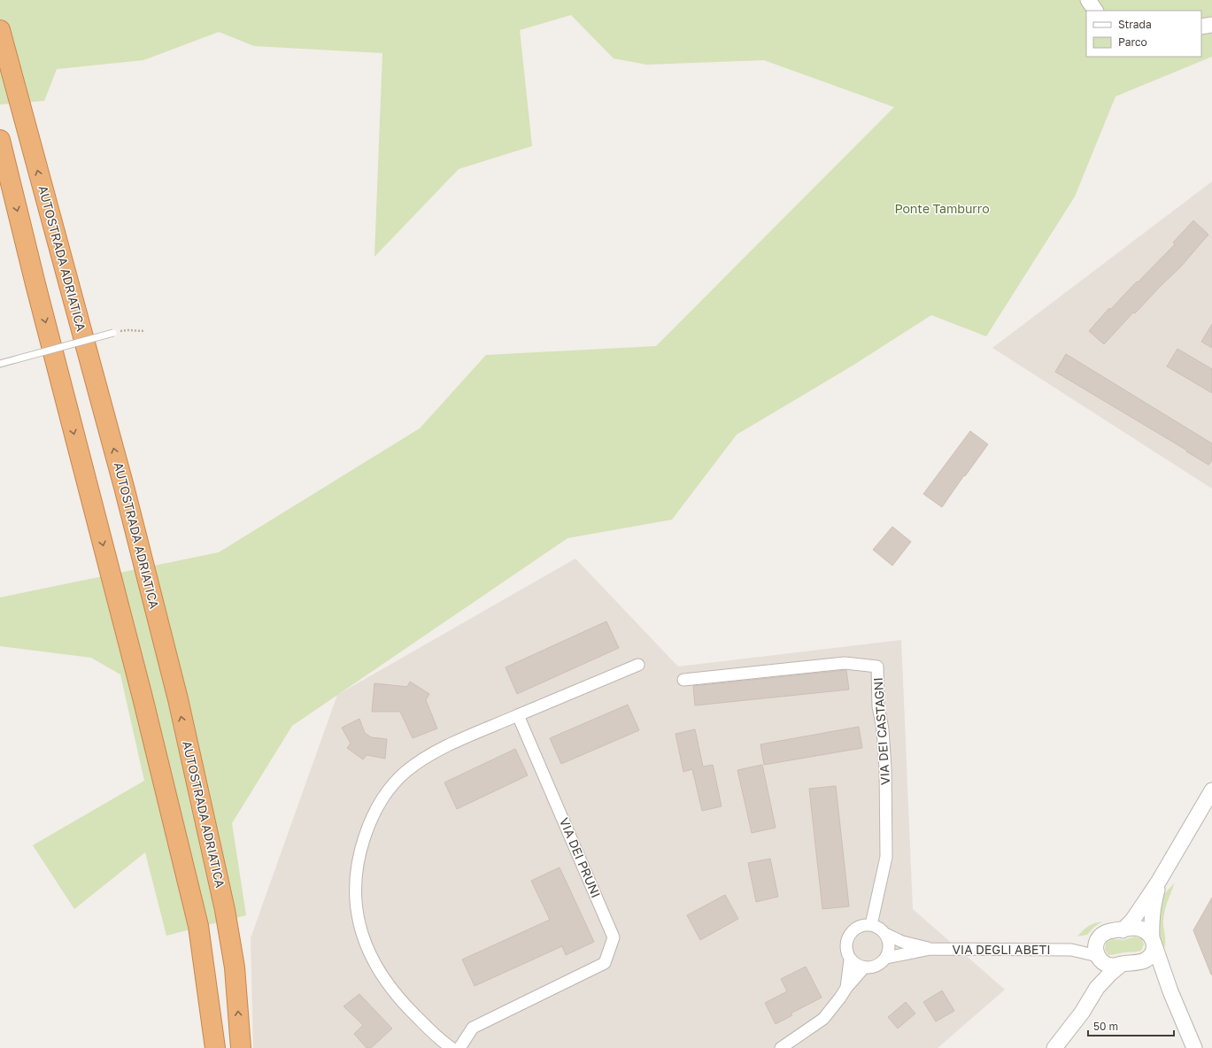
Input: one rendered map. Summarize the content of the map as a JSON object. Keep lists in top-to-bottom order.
{
  "streets": {
    "highway": ["AUTOSTRADA ADRIATICA"],
    "street": ["VIA DEI CASTAGNI", "VIA DEI PRUNI", "VIA DEGLI ABETI"]
  },
  "crossings": [
    ["VIA DEI CASTAGNI", "VIA DEGLI ABETI"]
  ],
  "parks": ["Ponte Tamburro"],
  "legend": ["Strada", "Parco"],
  "scale_bar": "50 m"
}
